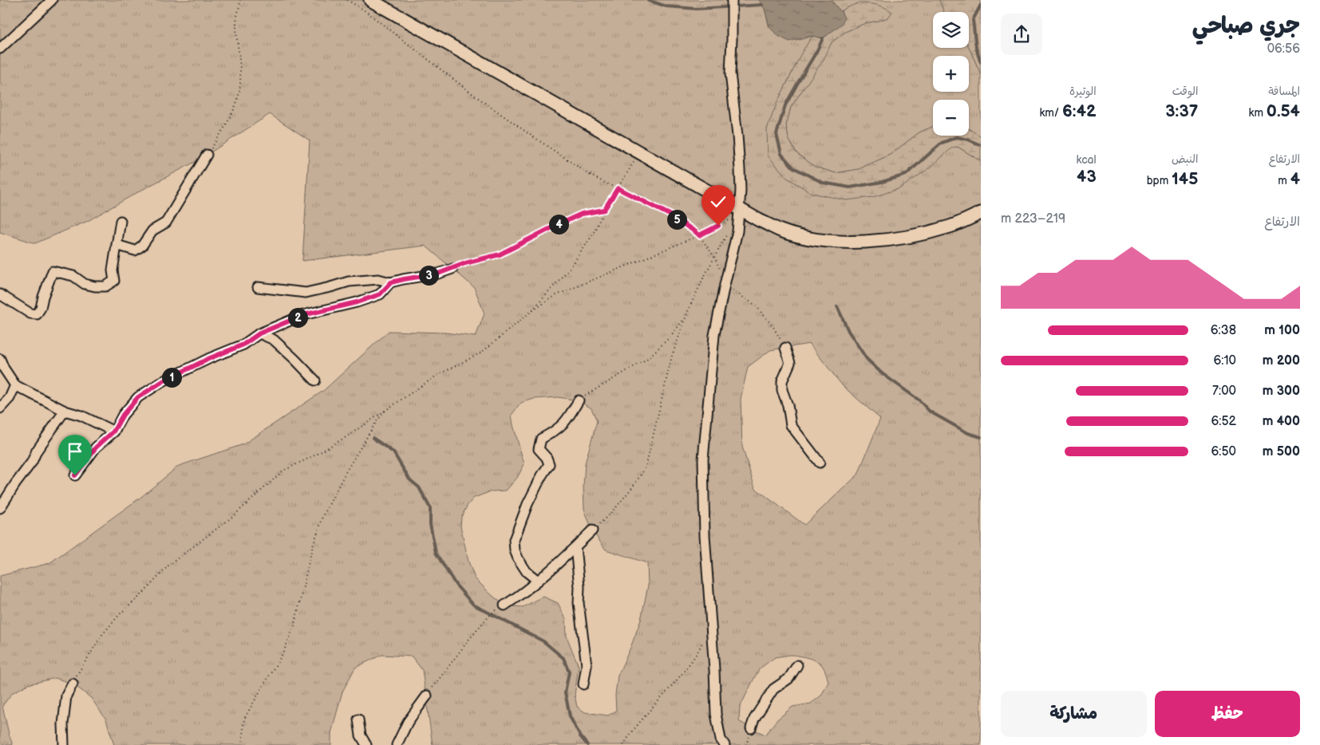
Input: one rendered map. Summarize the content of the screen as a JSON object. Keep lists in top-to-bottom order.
{
  "page": {
    "heading": ["جري صباحي", "06:56"],
    "map_buttons": ["+", "−"],
    "stats": [
      ["المسافة", "0.54 km"],
      ["الوقت", "3:37"],
      ["الوتيرة", "6:42 /km"],
      ["الارتفاع", "4 m"],
      ["النبض", "145 bpm"],
      ["kcal", "43"]
    ],
    "chart": ["الارتفاع", "219–223 m"],
    "pins": [
      "5",
      "4",
      "3",
      "2",
      "1"
    ],
    "list": [
      {
        "name": "100 m",
        "note": "6:38"
      },
      {
        "name": "200 m",
        "note": "6:10"
      },
      {
        "name": "300 m",
        "note": "7:00"
      },
      {
        "name": "400 m",
        "note": "6:52"
      },
      {
        "name": "500 m",
        "note": "6:50"
      }
    ],
    "buttons": ["حفظ", "مشاركة"]
  }
}
